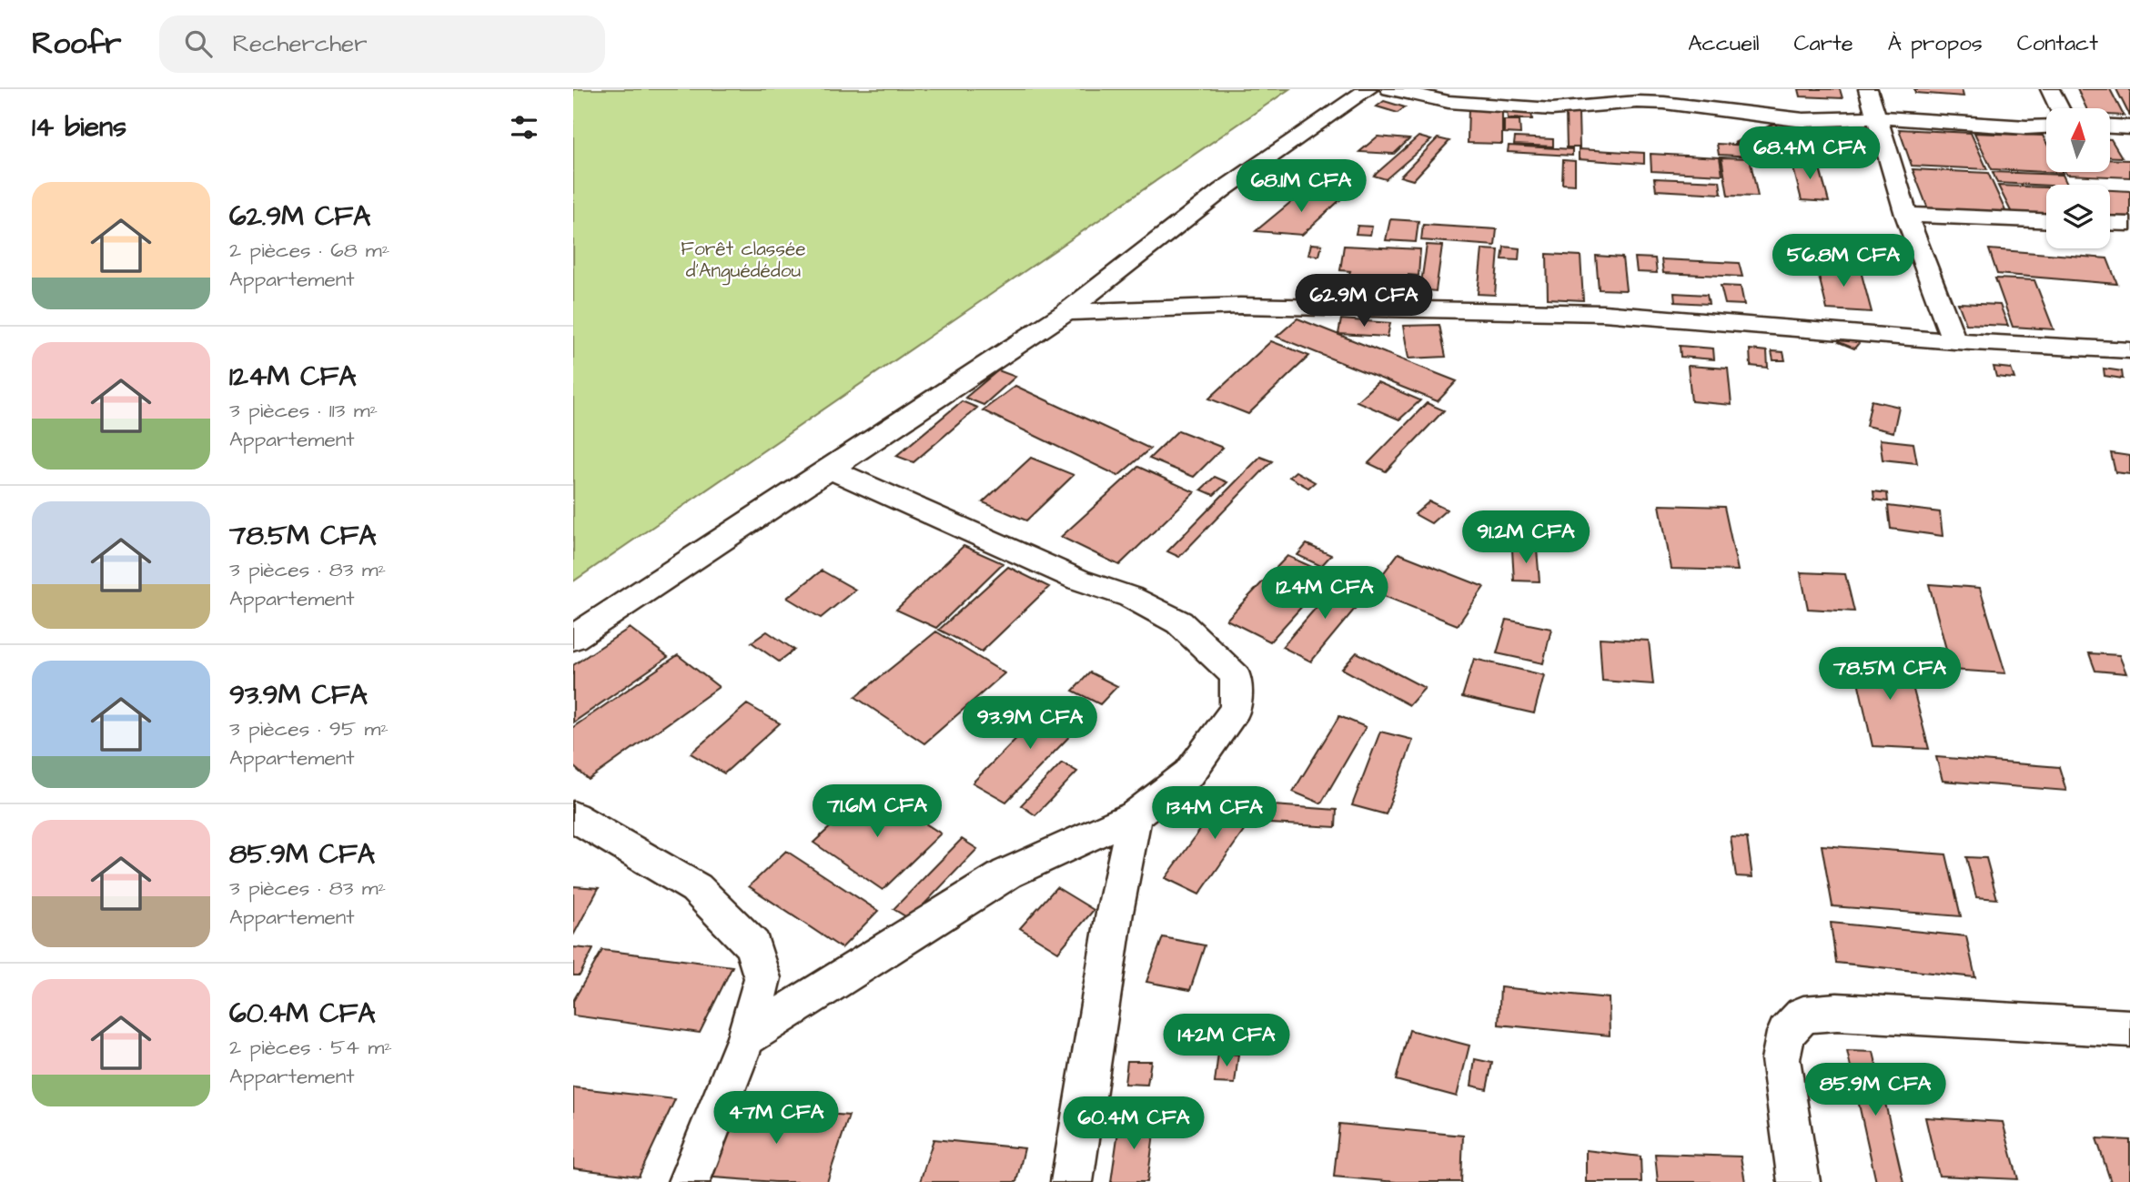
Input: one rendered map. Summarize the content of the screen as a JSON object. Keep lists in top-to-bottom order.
{
  "parks": ["Forêt classée d’Anguédédou"],
  "north": "top",
  "page": {
    "header": "Roofr",
    "search": "Rechercher",
    "nav": [
      "Accueil",
      "Carte",
      "À propos",
      "Contact"
    ],
    "heading": "14 biens",
    "price": [
      "68.4M CFA",
      "68.1M CFA",
      "56.8M CFA",
      "62.9M CFA",
      "91.2M CFA",
      "124M CFA",
      "78.5M CFA",
      "93.9M CFA",
      "71.6M CFA",
      "134M CFA",
      "142M CFA",
      "85.9M CFA",
      "47M CFA",
      "60.4M CFA"
    ],
    "list": [
      {
        "name": "62.9M CFA",
        "note": "2 pièces · 68 m² · Appartement"
      },
      {
        "name": "124M CFA",
        "note": "3 pièces · 113 m² · Appartement"
      },
      {
        "name": "78.5M CFA",
        "note": "3 pièces · 83 m² · Appartement"
      },
      {
        "name": "93.9M CFA",
        "note": "3 pièces · 95 m² · Appartement"
      },
      {
        "name": "85.9M CFA",
        "note": "3 pièces · 83 m² · Appartement"
      },
      {
        "name": "60.4M CFA",
        "note": "2 pièces · 54 m² · Appartement"
      }
    ]
  }
}
